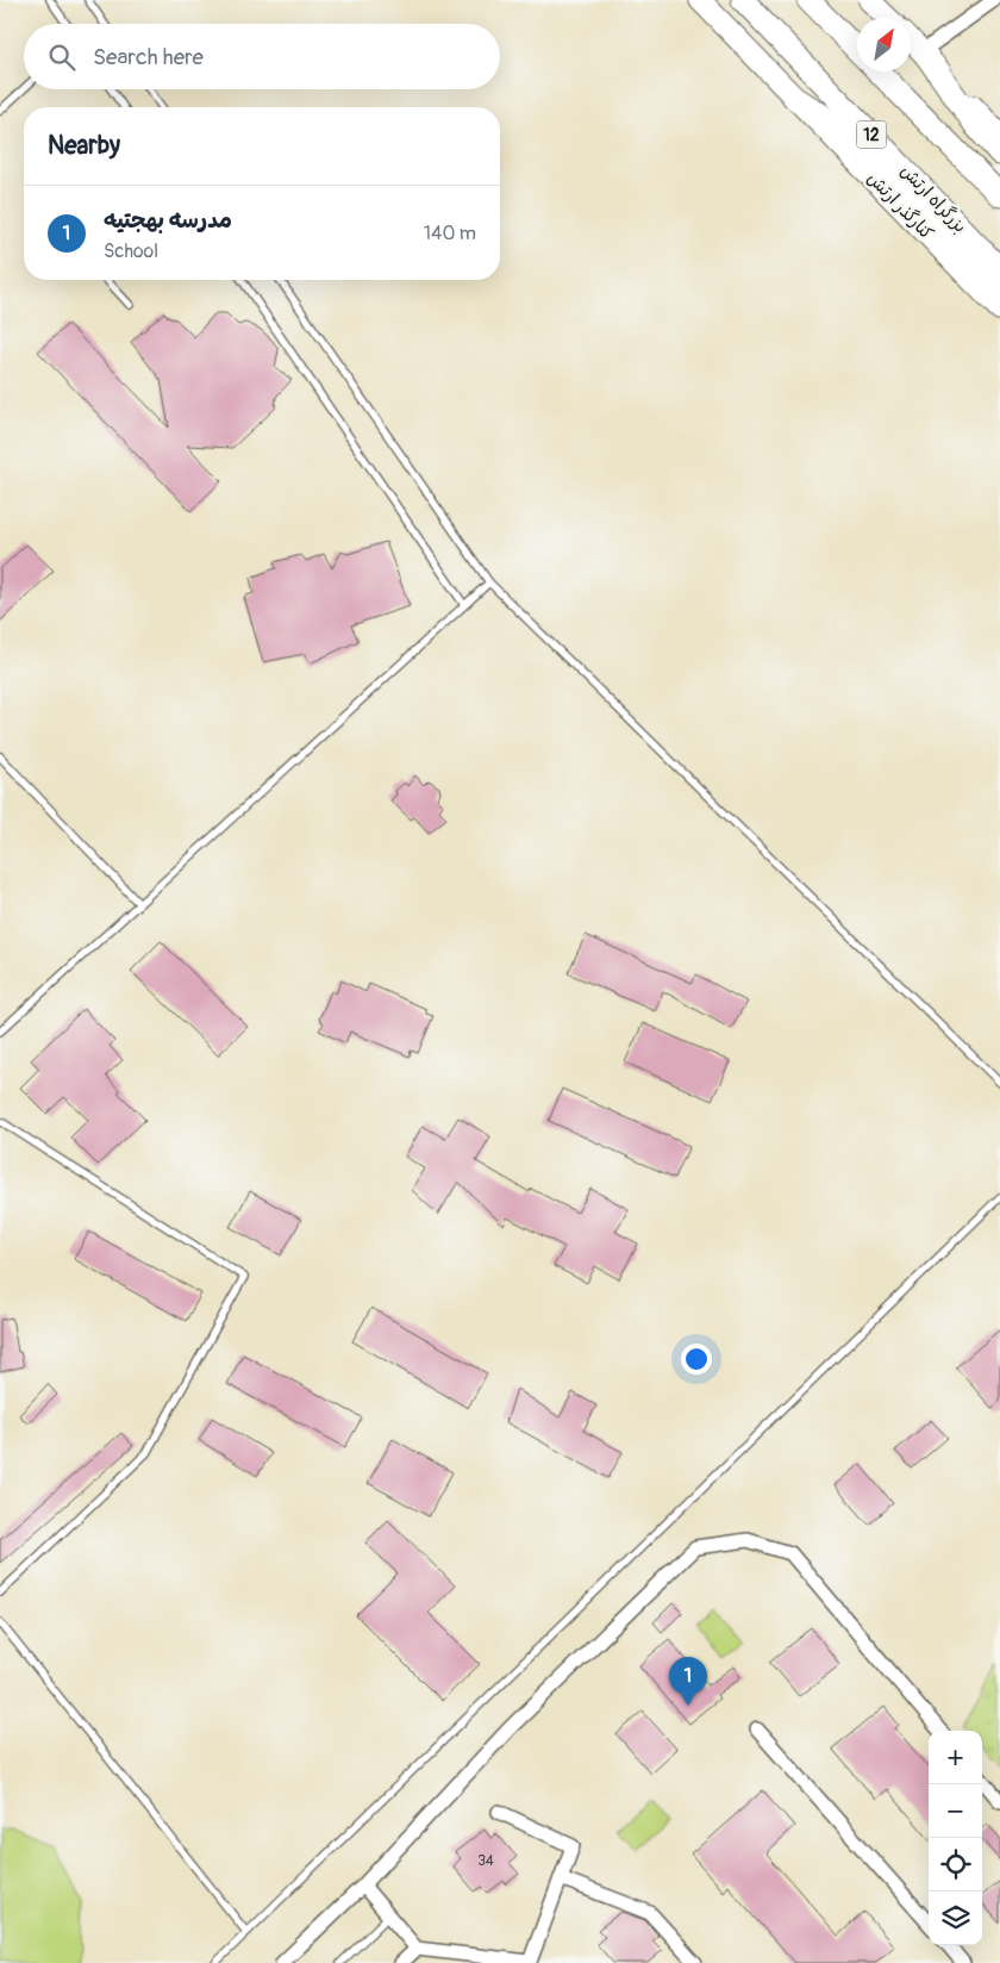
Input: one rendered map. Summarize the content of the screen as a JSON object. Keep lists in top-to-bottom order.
{
  "streets": {
    "highway": ["12", "بزرگراه ارتش"],
    "main road": ["کنارگذر ارتش"]
  },
  "house_numbers": ["34"],
  "north": "top right",
  "page": {
    "search": "Search here",
    "heading": "Nearby",
    "list": [
      {
        "mark": "1",
        "name": "مدرسه بهجتیه",
        "note": "School",
        "value": "140 m"
      }
    ],
    "pins": "1",
    "map_buttons": ["+", "−"]
  }
}
